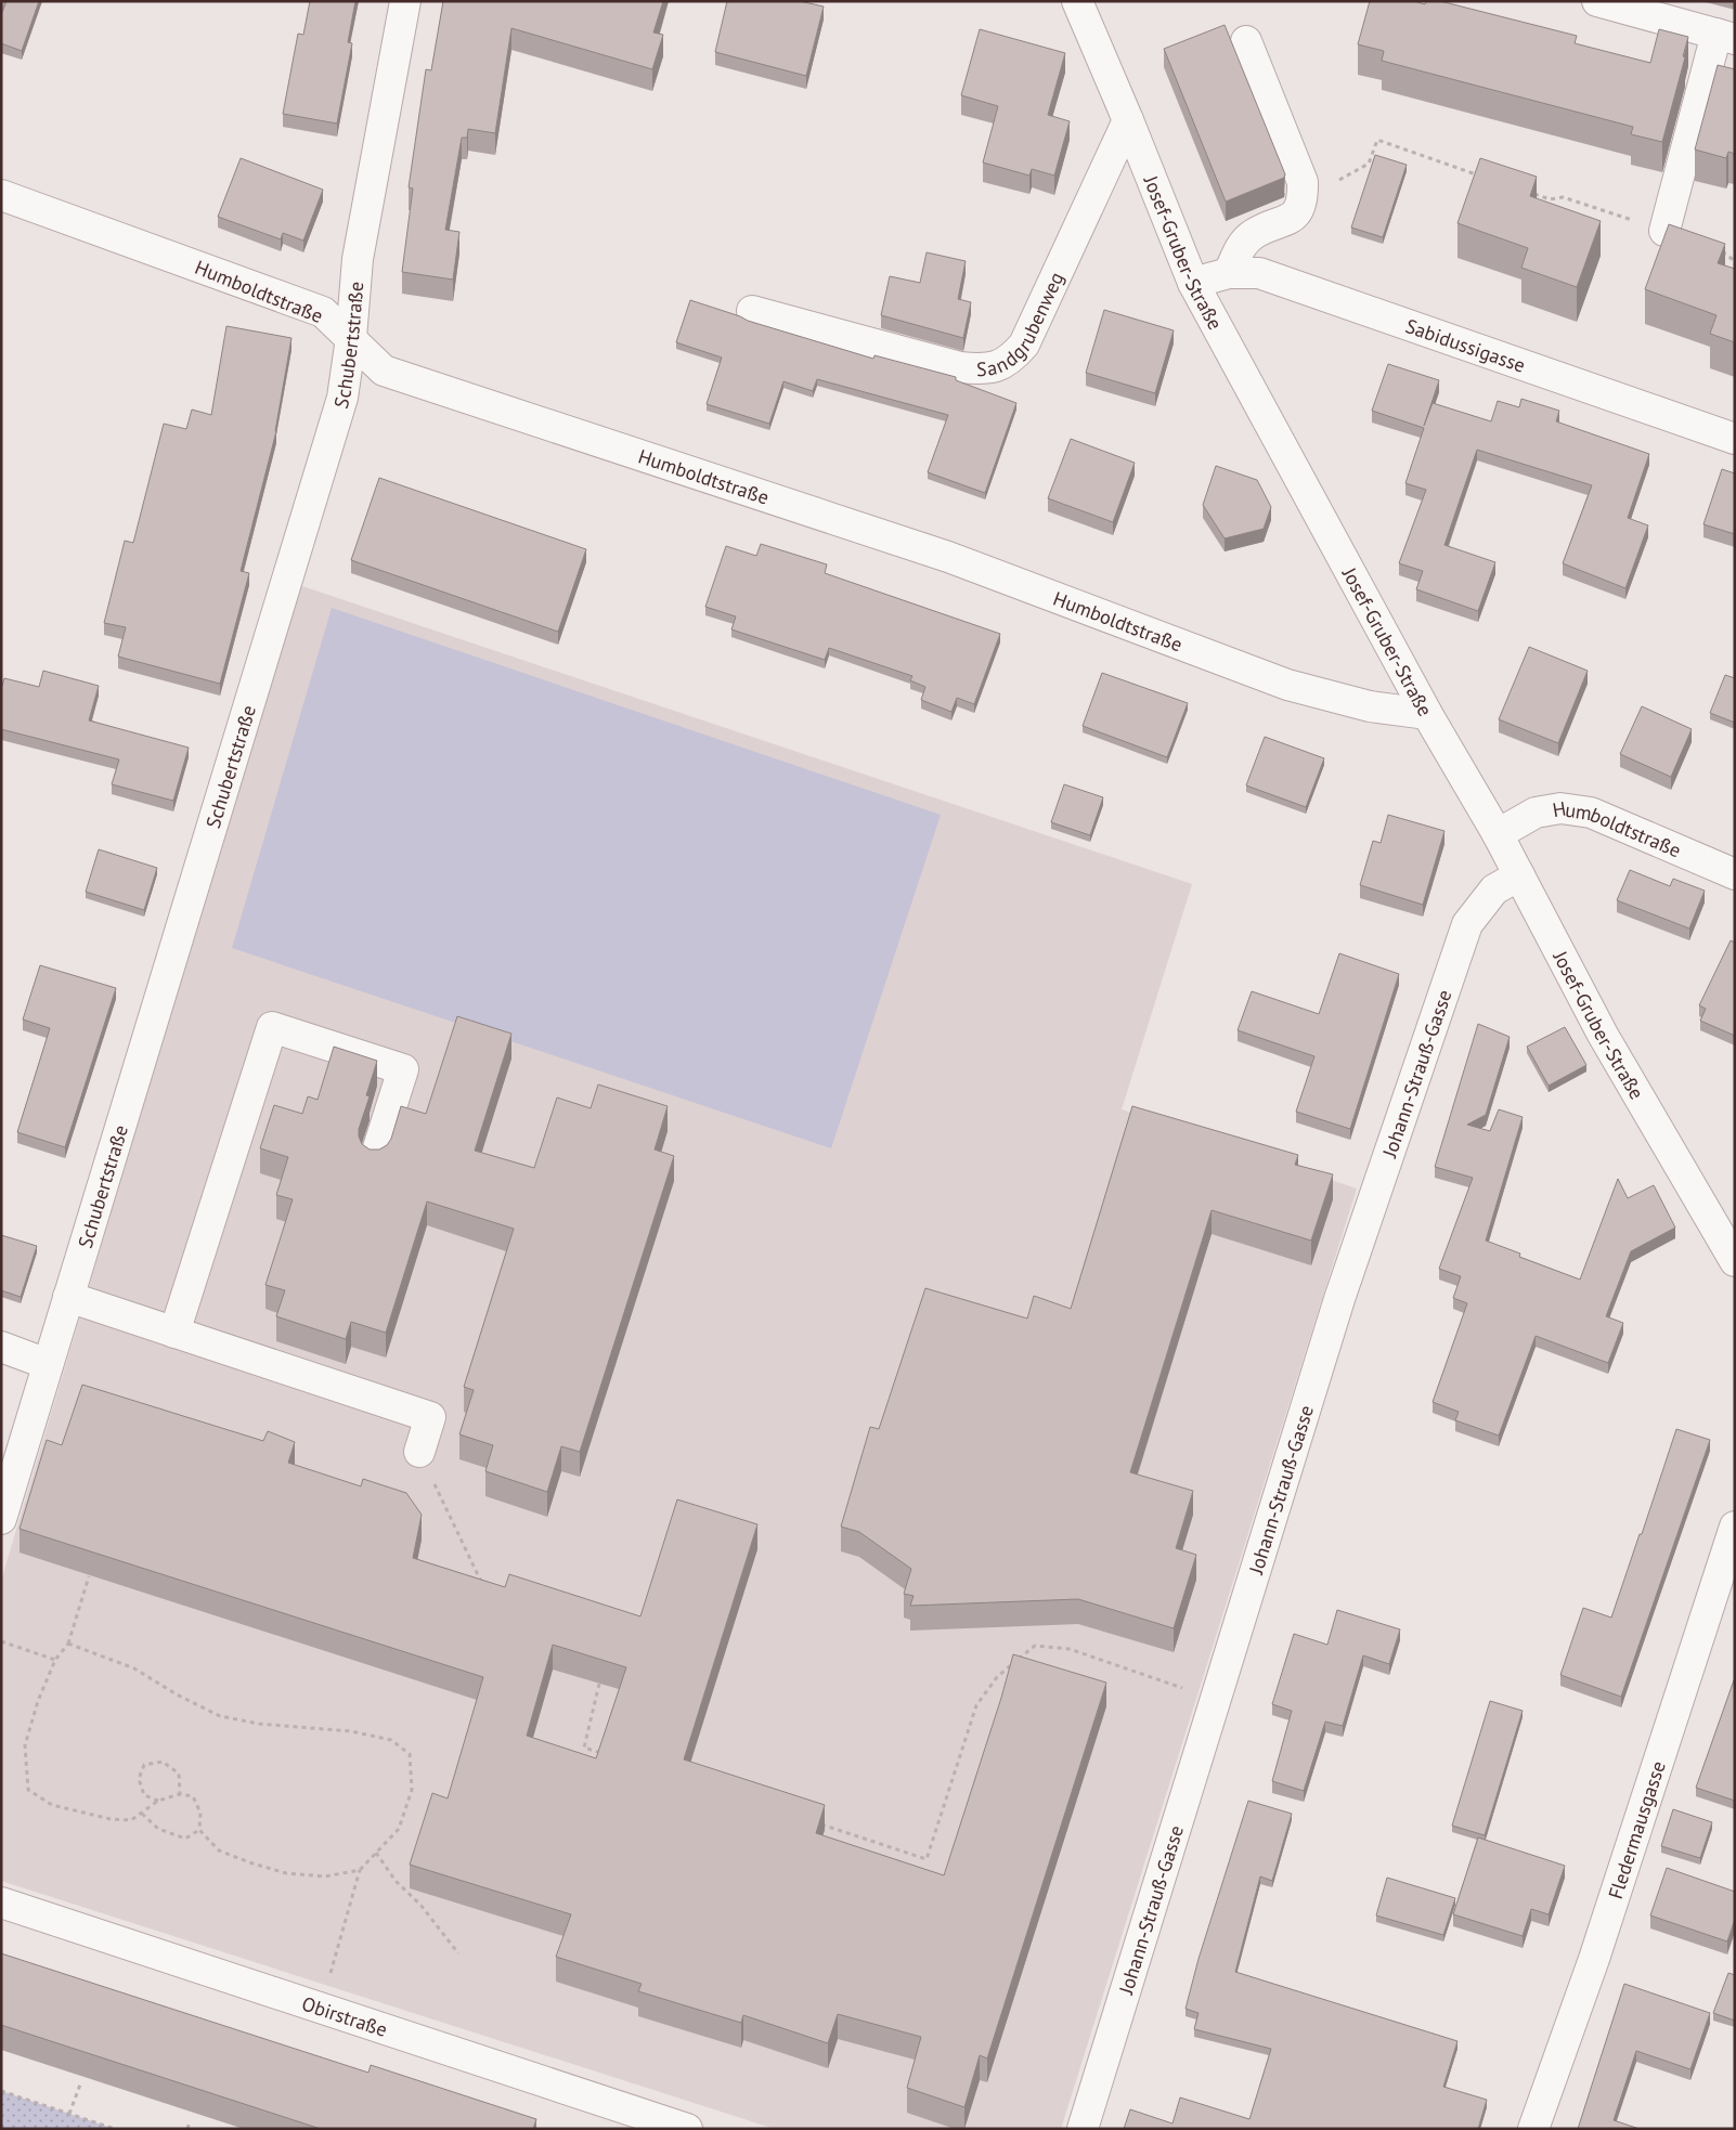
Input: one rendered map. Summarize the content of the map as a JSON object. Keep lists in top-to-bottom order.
{
  "streets": {
    "street": [
      "Josef-Gruber-Straße",
      "Humboldtstraße",
      "Sandgrubenweg",
      "Schubertstraße",
      "Sabidussigasse",
      "Johann-Strauß-Gasse",
      "Fledermausgasse",
      "Obirstraße"
    ]
  },
  "crossings": [
    ["Josef-Gruber-Straße", "Humboldtstraße"],
    ["Josef-Gruber-Straße", "Sandgrubenweg"],
    ["Josef-Gruber-Straße", "Sabidussigasse"],
    ["Josef-Gruber-Straße", "Johann-Strauß-Gasse"],
    ["Humboldtstraße", "Schubertstraße"]
  ]
}
